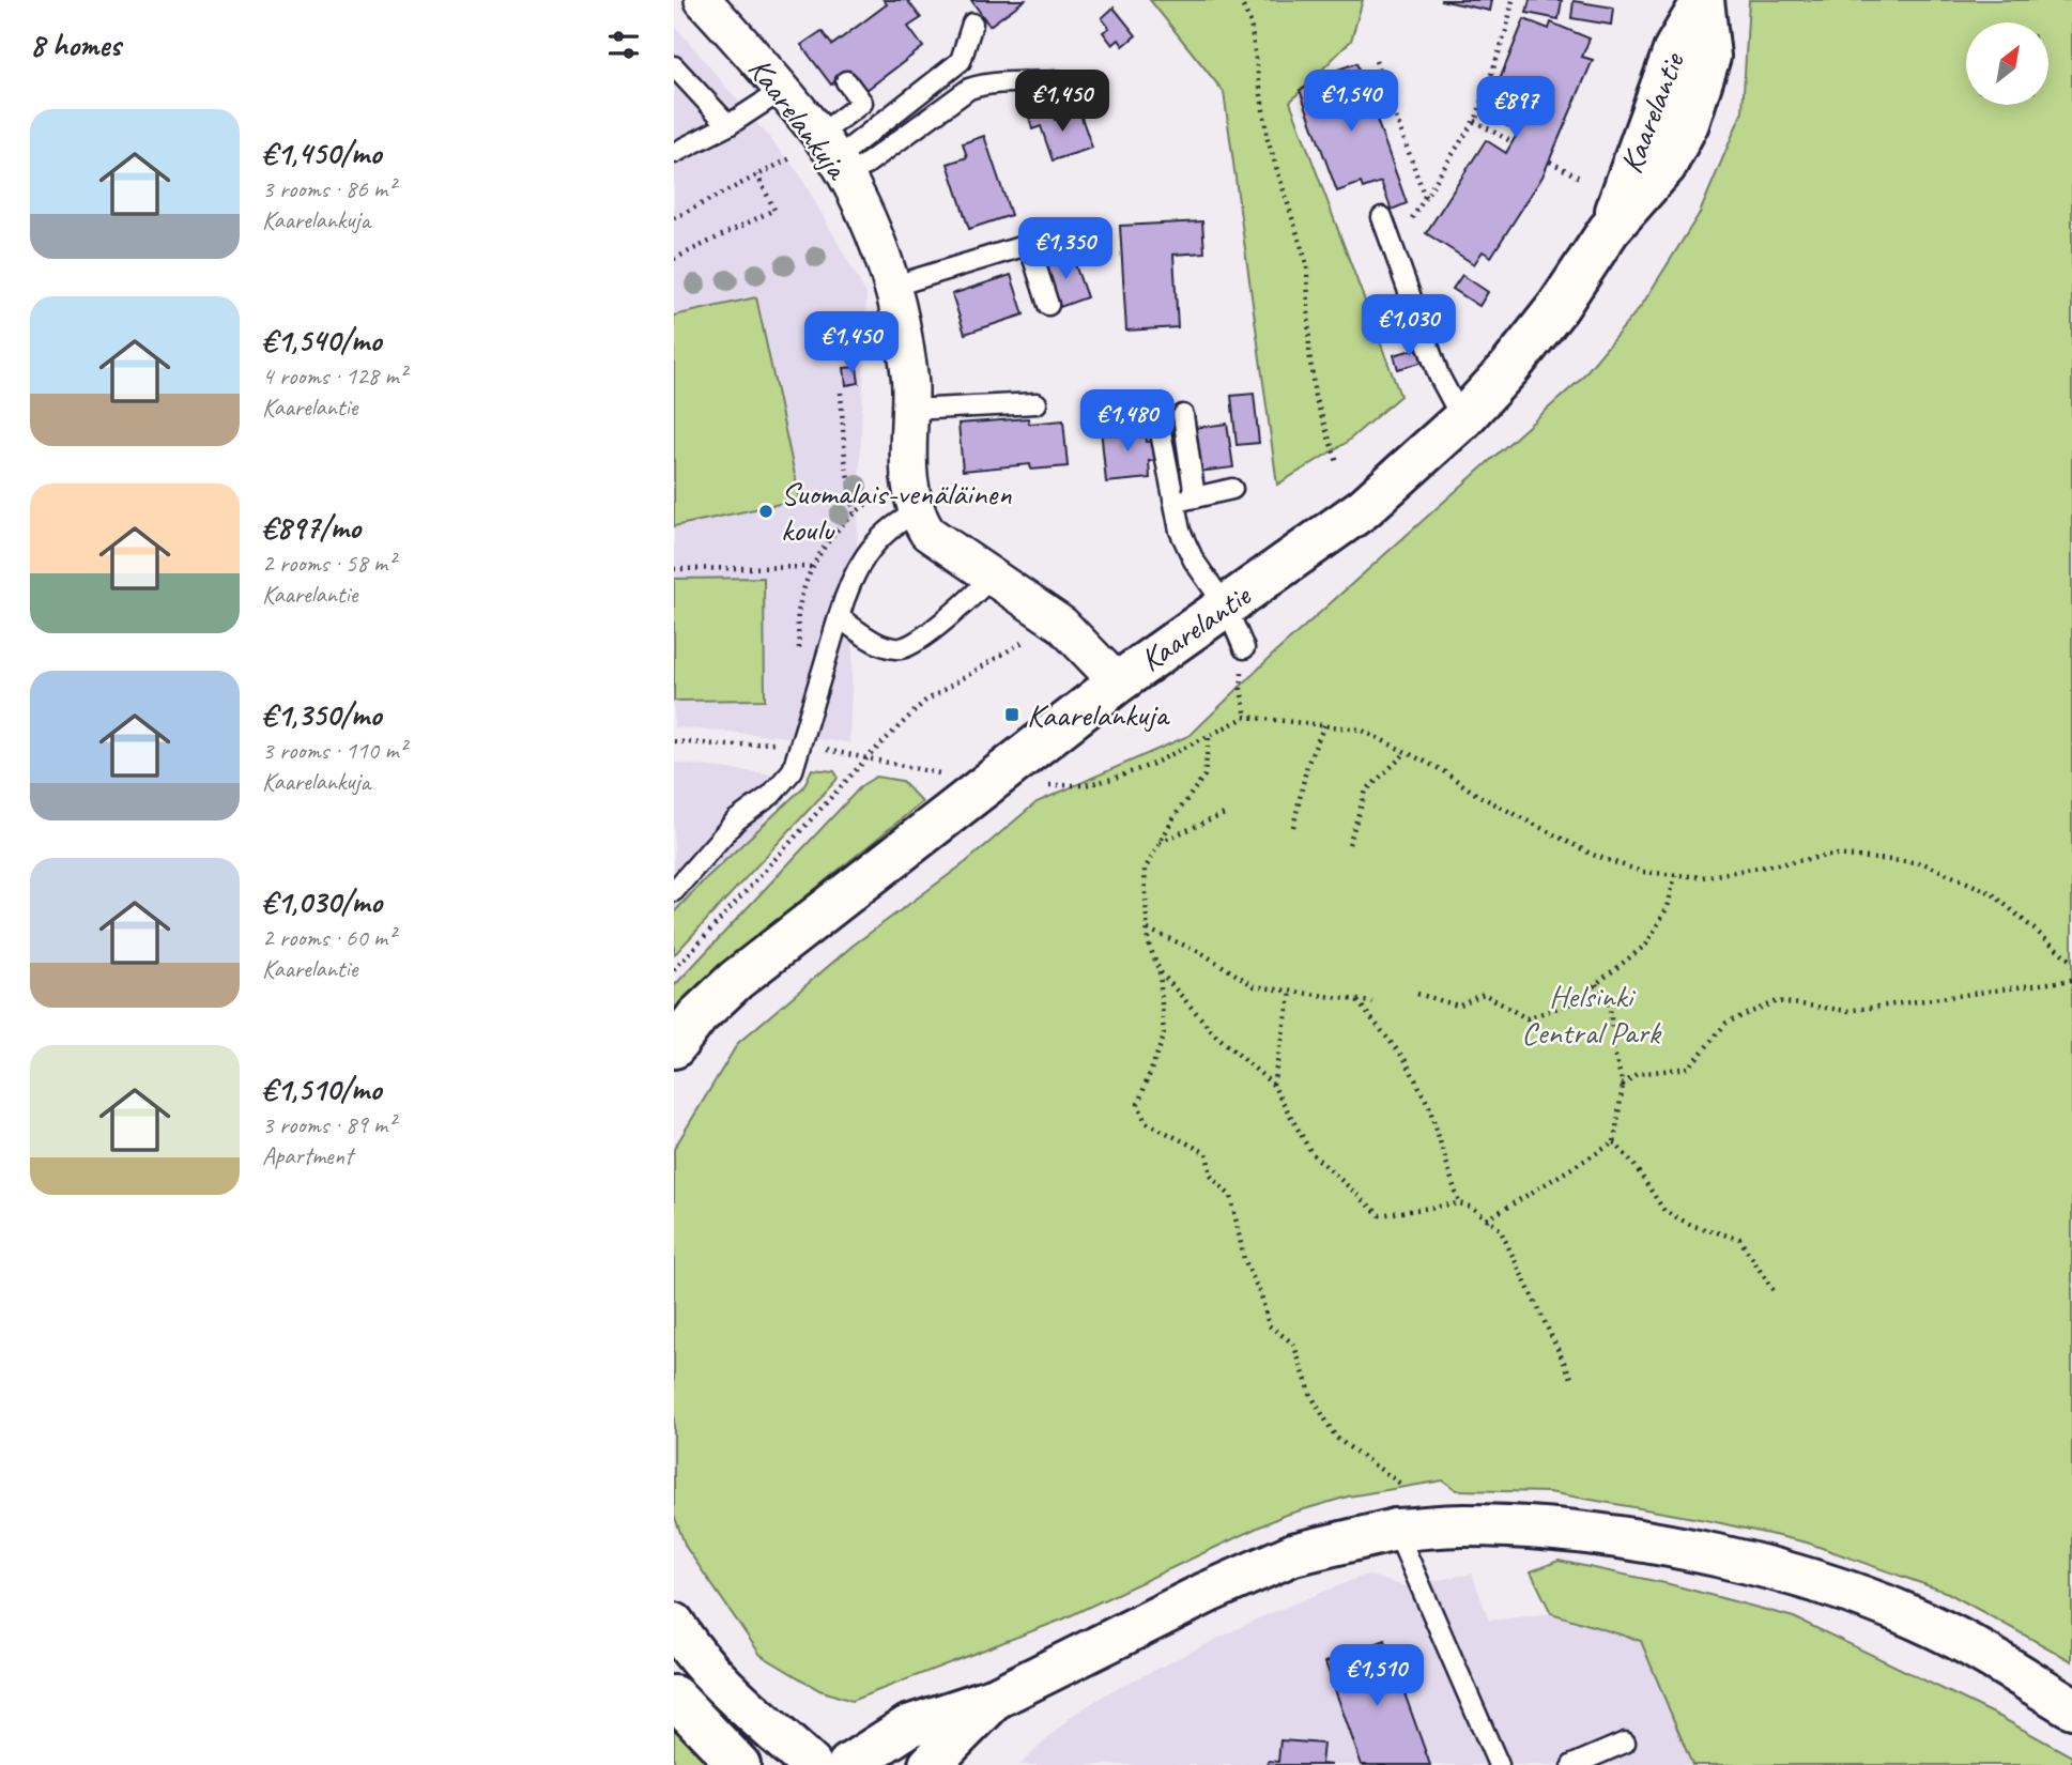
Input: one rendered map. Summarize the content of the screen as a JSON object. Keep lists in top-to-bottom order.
{
  "streets": {
    "main road": ["Kaarelantie"],
    "street": ["Kaarelankuja"]
  },
  "parks": ["Helsinki Central Park"],
  "places": {
    "other": ["Suomalais-venäläinen koulu"],
    "transit": ["Kaarelankuja"]
  },
  "north": "top right",
  "page": {
    "heading": "8 homes",
    "price": [
      "€1,450",
      "€1,540",
      "€897",
      "€1,350",
      "€1,030",
      "€1,450",
      "€1,480",
      "€1,510"
    ],
    "list": [
      {
        "name": "€1,450/mo",
        "note": "3 rooms · 86 m² · Kaarelankuja"
      },
      {
        "name": "€1,540/mo",
        "note": "4 rooms · 128 m² · Kaarelantie"
      },
      {
        "name": "€897/mo",
        "note": "2 rooms · 58 m² · Kaarelantie"
      },
      {
        "name": "€1,350/mo",
        "note": "3 rooms · 110 m² · Kaarelankuja"
      },
      {
        "name": "€1,030/mo",
        "note": "2 rooms · 60 m² · Kaarelantie"
      },
      {
        "name": "€1,510/mo",
        "note": "3 rooms · 89 m² · Apartment"
      }
    ]
  }
}
